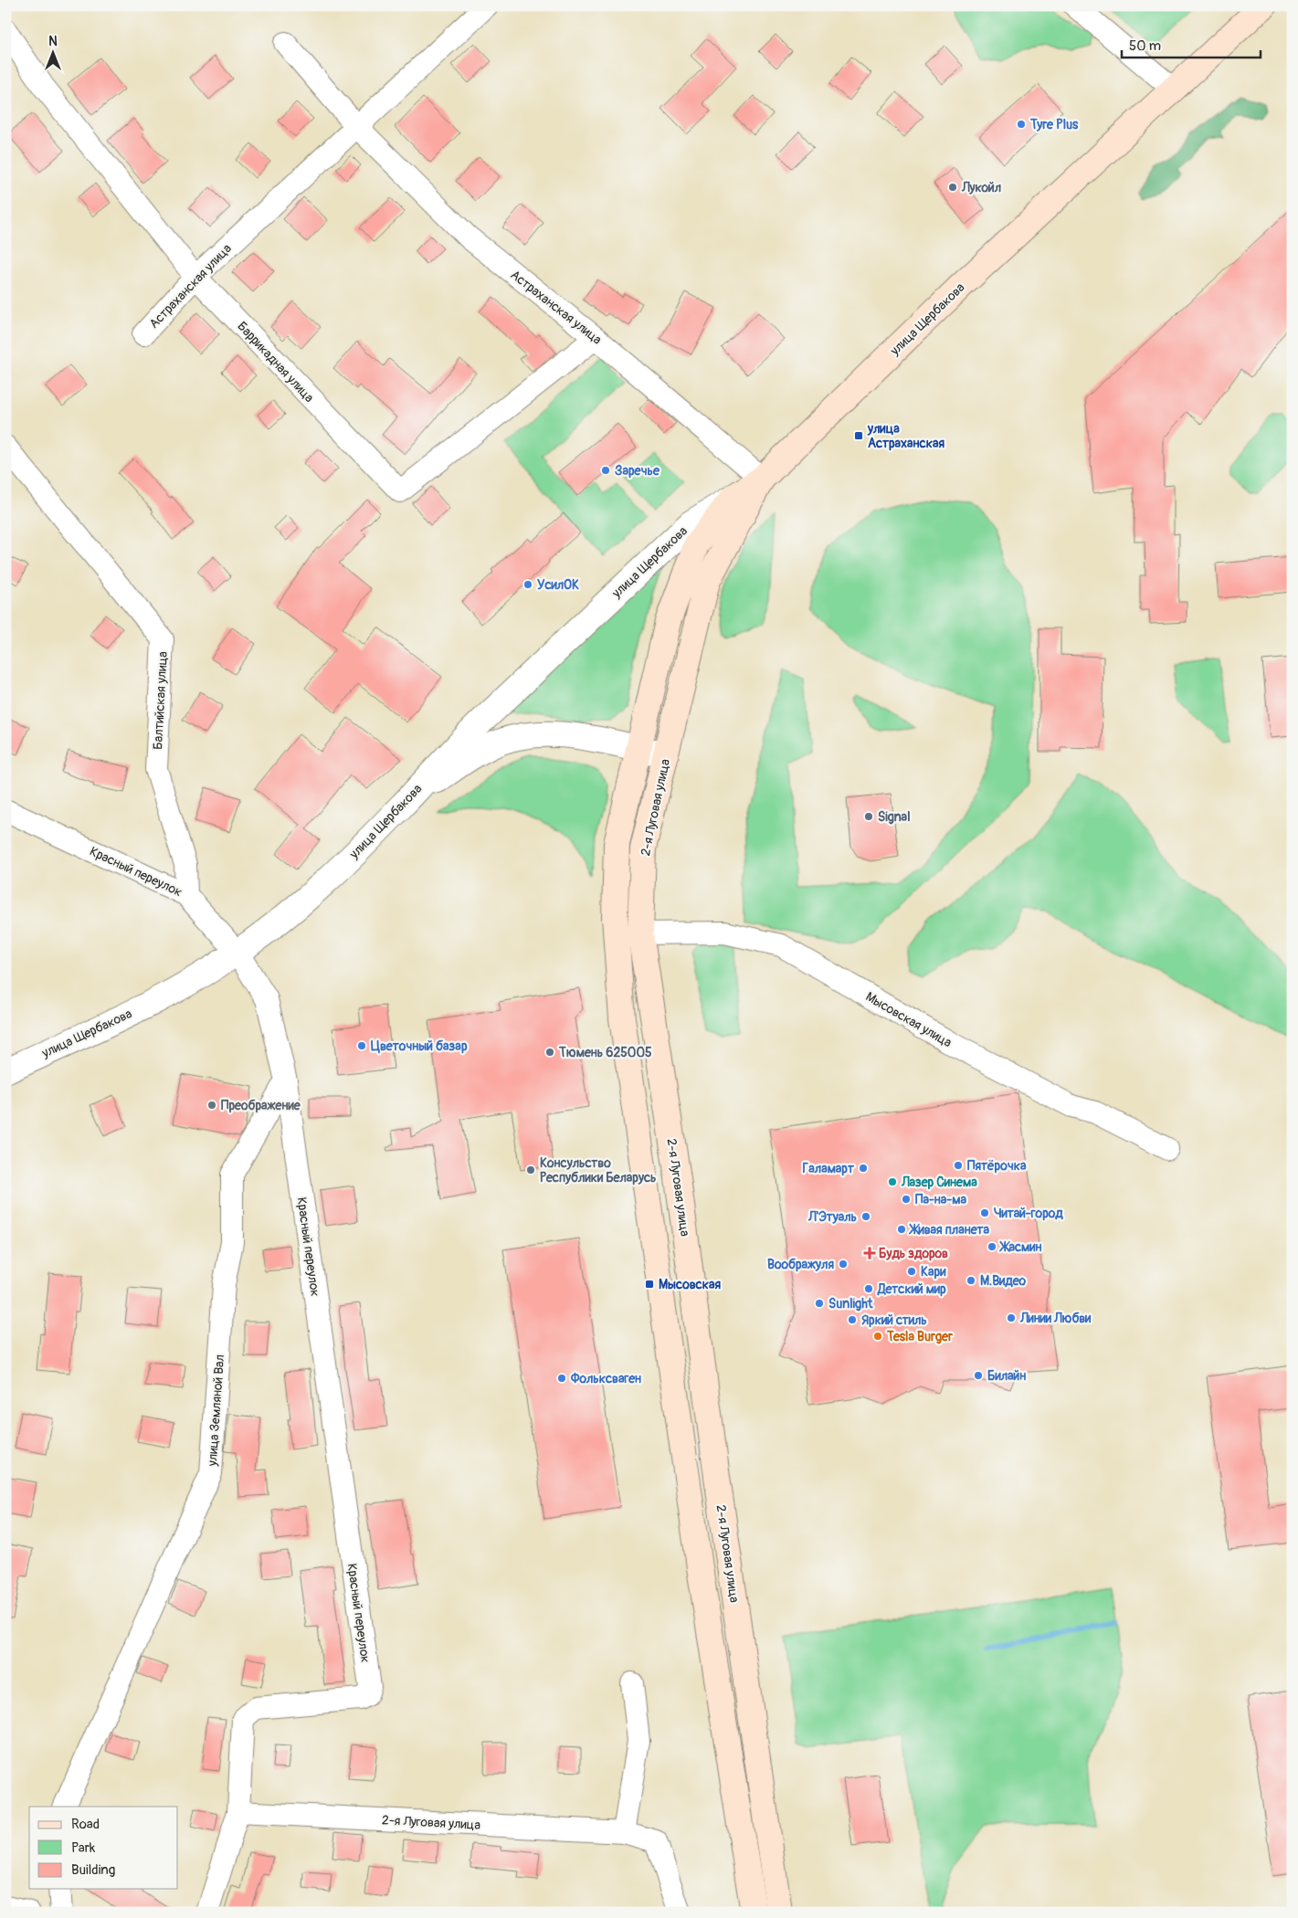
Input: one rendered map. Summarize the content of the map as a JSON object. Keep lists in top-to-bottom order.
{
  "streets": {
    "main road": ["улица Щербакова", "2-я Луговая улица"],
    "street": [
      "Астраханская улица",
      "Баррикадная улица",
      "Балтийская улица",
      "Красный переулок",
      "Мысовская улица",
      "улица Земляной Вал"
    ]
  },
  "crossings": [
    ["Астраханская улица", "улица Щербакова"],
    ["Астраханская улица", "Баррикадная улица"],
    ["Астраханская улица", "2-я Луговая улица"],
    ["улица Щербакова", "2-я Луговая улица"],
    ["улица Щербакова", "Красный переулок"],
    ["Балтийская улица", "Красный переулок"],
    ["2-я Луговая улица", "Красный переулок"],
    ["2-я Луговая улица", "Мысовская улица"],
    ["Красный переулок", "улица Земляной Вал"]
  ],
  "places": {
    "other": [
      "Tyre Plus",
      "Лукойл",
      "Заречье",
      "УсилОК",
      "Signal",
      "Цветочный базар",
      "Тюмень 625005",
      "Преображение",
      "Пятёрочка",
      "Галамарт",
      "Консульство Республики Беларусь",
      "Лазер Синема",
      "Па-на-ма",
      "Читай-город",
      "Л'Этуаль",
      "Живая планета",
      "Жасмин",
      "Воображуля",
      "Кари",
      "М.Видео",
      "Детский мир",
      "Sunlight",
      "Линии Любви",
      "Яркий стиль",
      "Tesla Burger",
      "Билайн",
      "Фольксваген"
    ],
    "transit": ["улица Астраханская", "Мысовская"],
    "health": ["Будь здоров"]
  },
  "legend": ["Road", "Park", "Building"],
  "scale_bar": "50 m",
  "north": "top"
}
